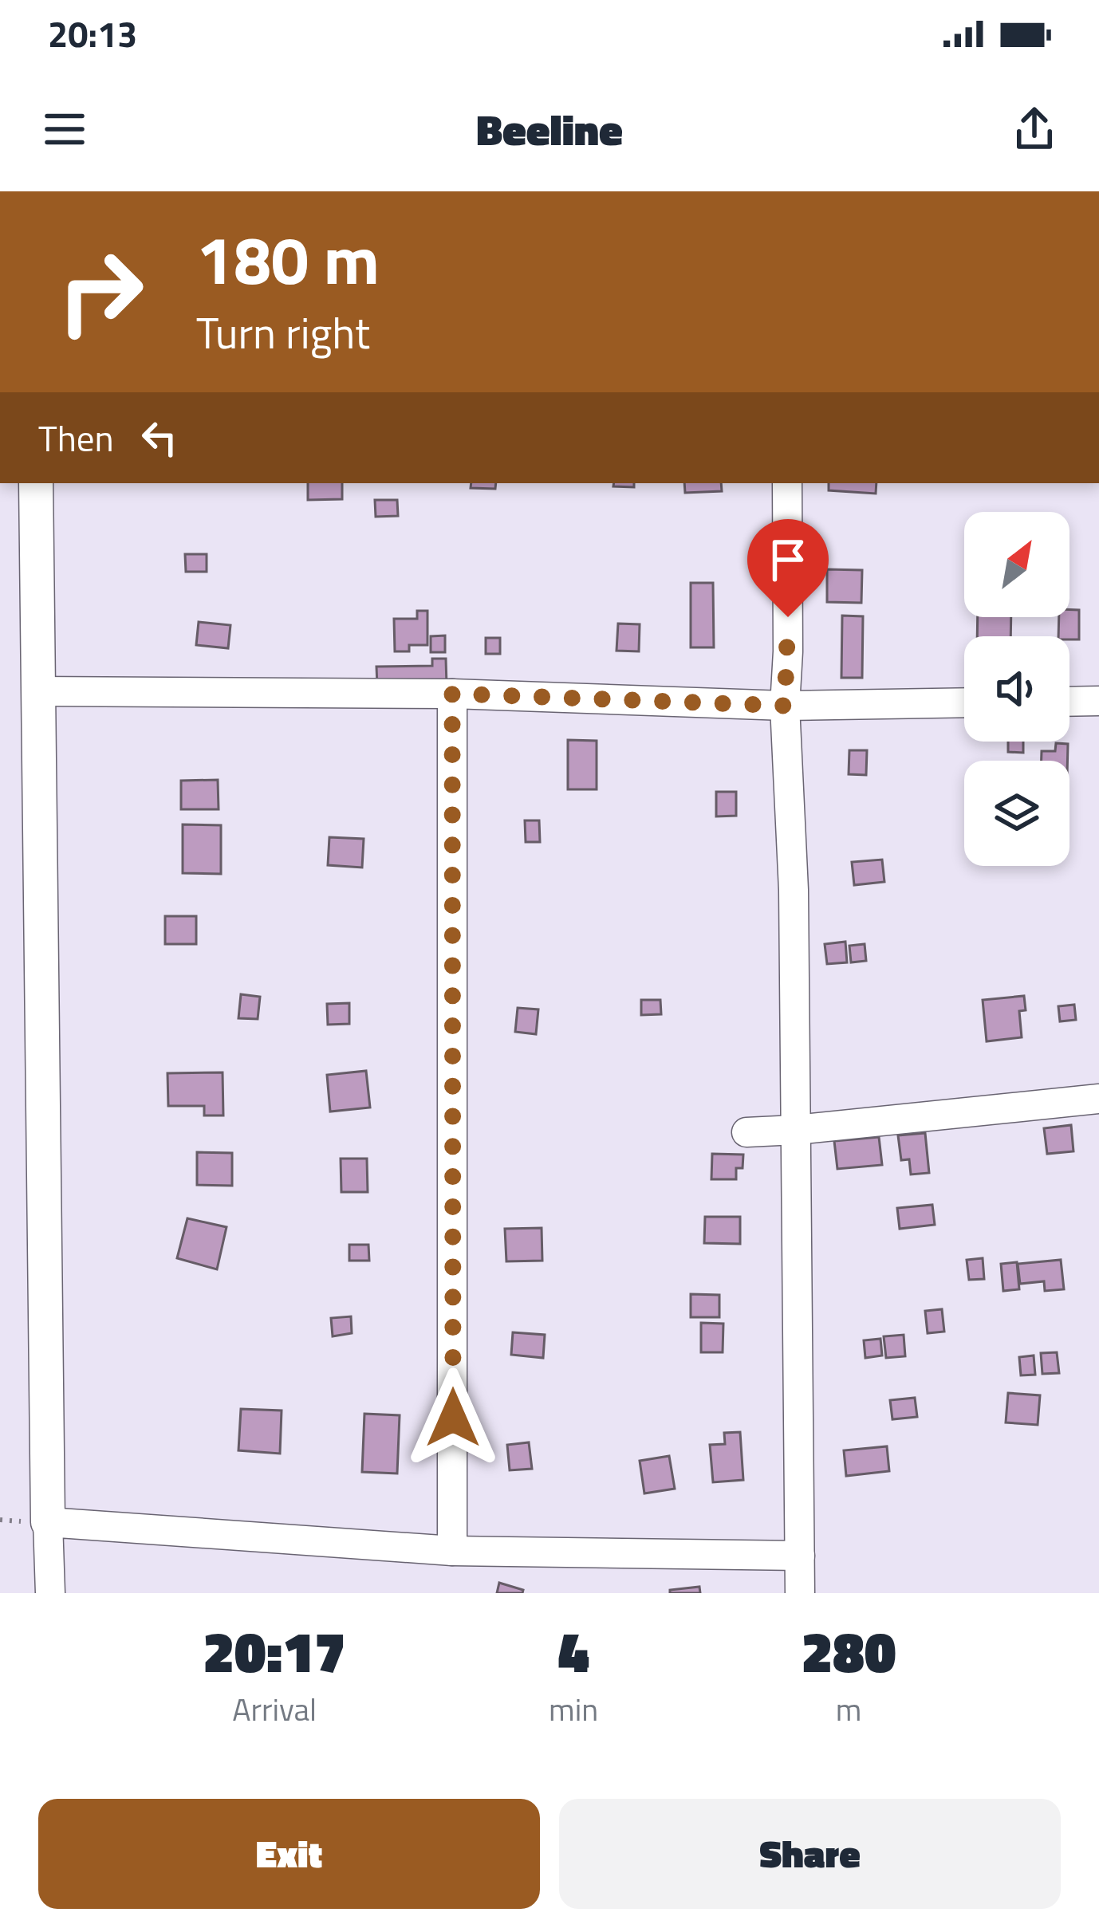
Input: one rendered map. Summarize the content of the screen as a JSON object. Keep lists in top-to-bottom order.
{
  "north": "top right",
  "page": {
    "status": "20:13",
    "header": "Beeline",
    "turn": ["180 m", "Turn right"],
    "then": "Then",
    "eta": [
      "20:17",
      "Arrival",
      "4",
      "min",
      "280",
      "m"
    ],
    "buttons": ["Exit", "Share"]
  }
}
